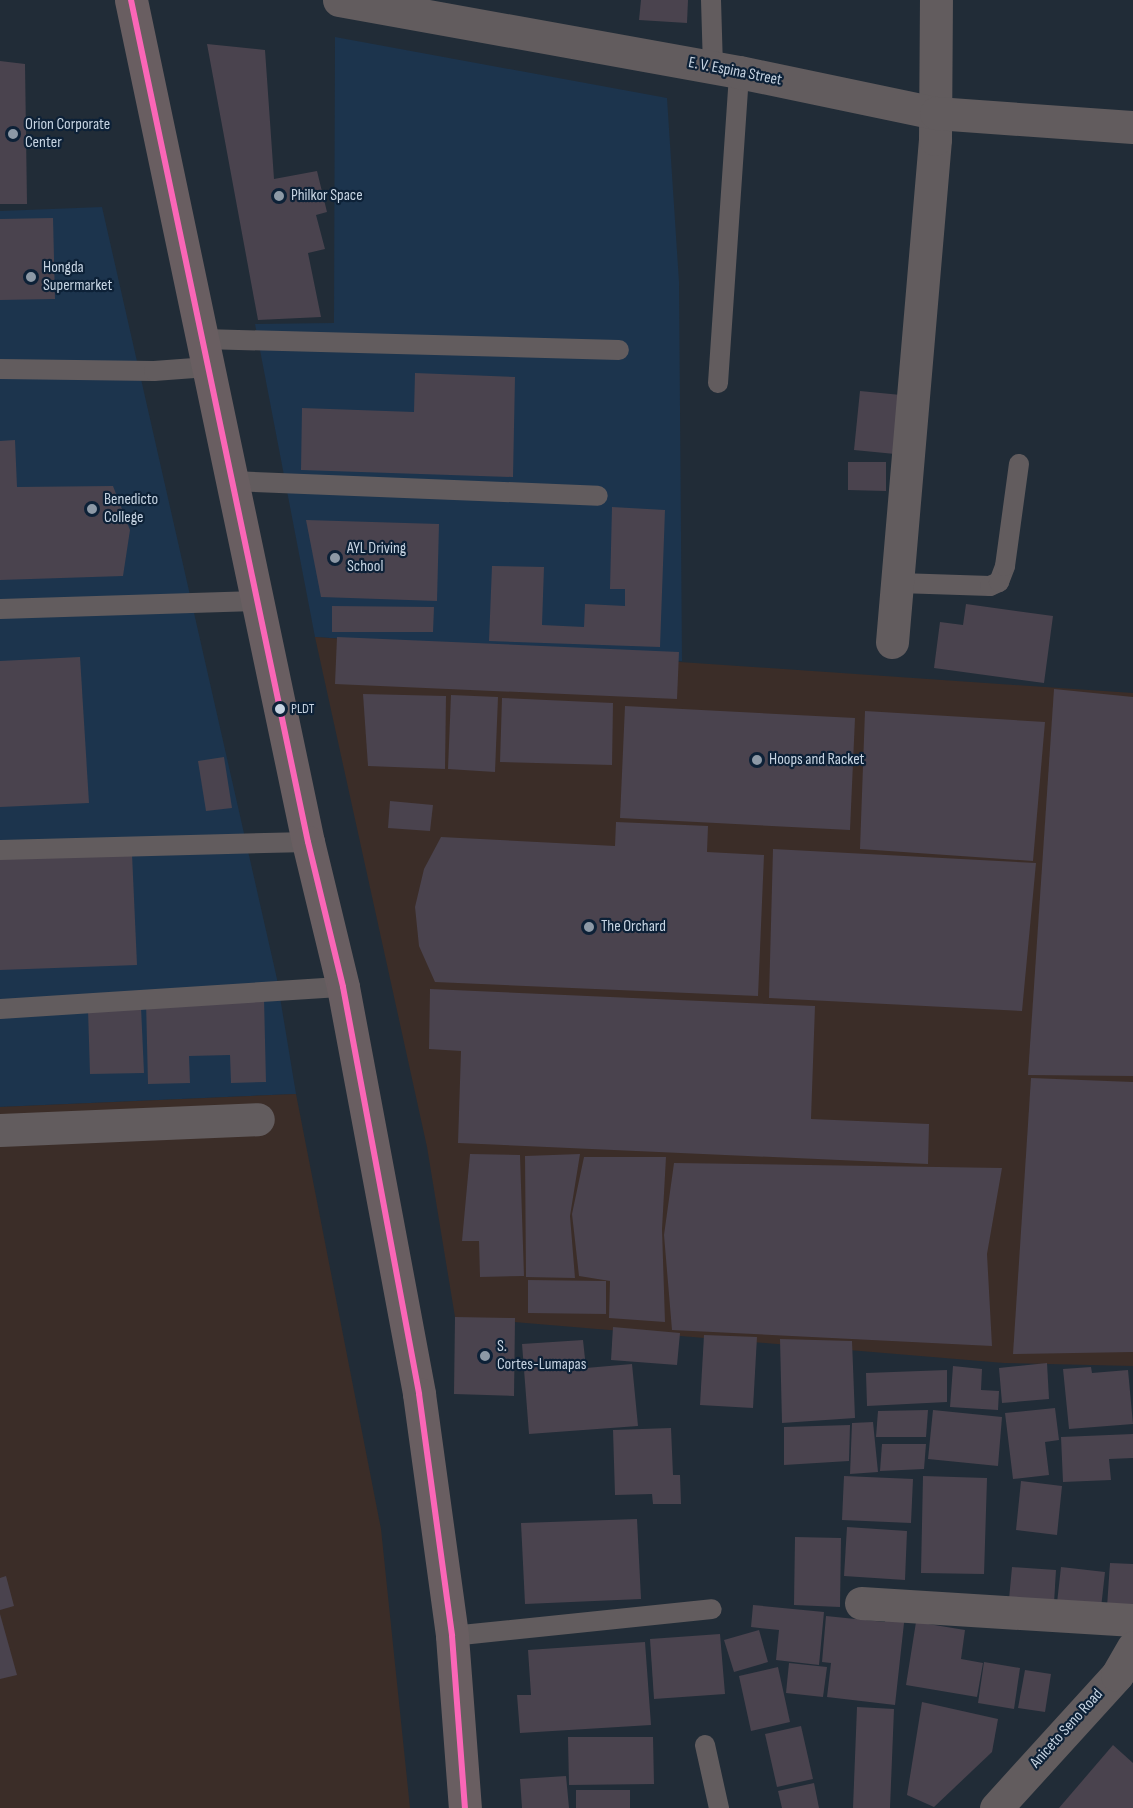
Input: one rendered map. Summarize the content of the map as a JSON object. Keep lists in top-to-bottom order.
{
  "streets": {
    "street": ["E. V. Espina Street", "Aniceto Seno Road"]
  },
  "places": [
    "Orion Corporate Center",
    "Philkor Space",
    "Hongda Supermarket",
    "Benedicto College",
    "AYL Driving School",
    "PLDT",
    "Hoops and Racket",
    "The Orchard",
    "S. Cortes-Lumapas"
  ]
}
